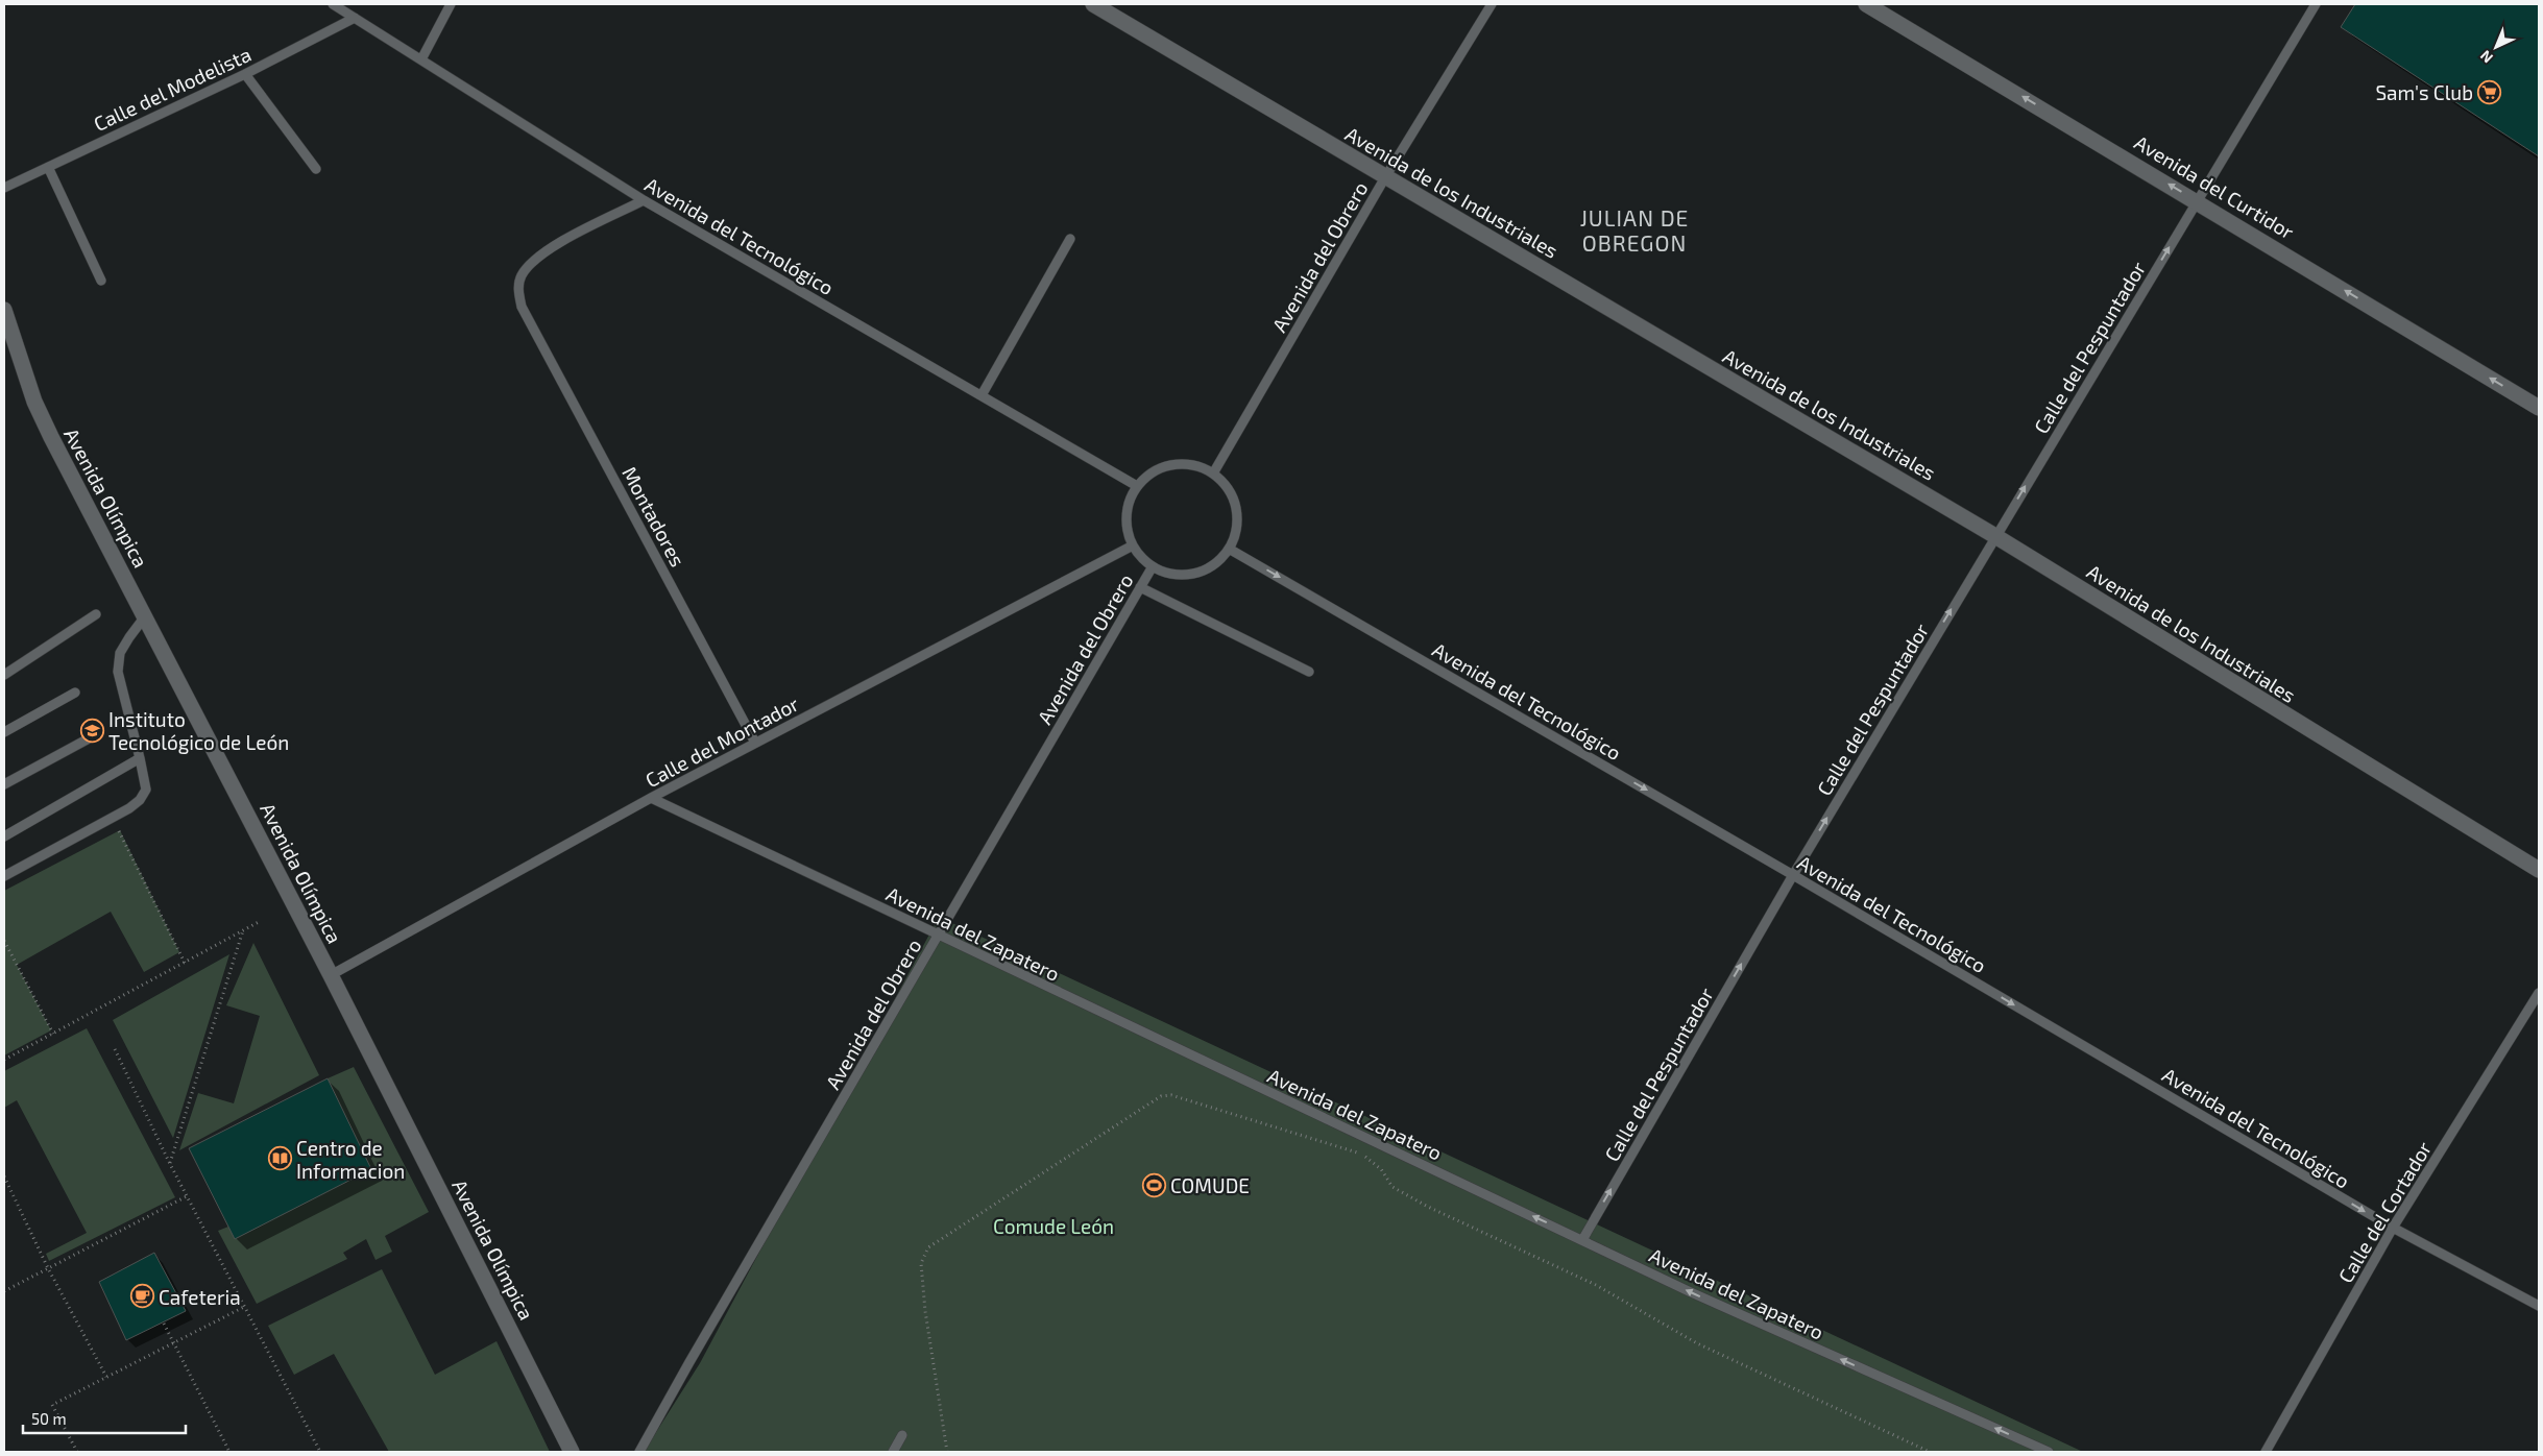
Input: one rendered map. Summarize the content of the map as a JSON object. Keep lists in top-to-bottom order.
{
  "streets": {
    "street": ["Avenida del Curtidor", "Avenida de los Industriales", "Avenida Olímpica"],
    "lane": [
      "Calle del Modelista",
      "Avenida del Tecnológico",
      "Avenida del Obrero",
      "Calle del Pespuntador",
      "Montadores",
      "Calle del Montador",
      "Avenida del Zapatero",
      "Calle del Cortador"
    ]
  },
  "crossings": [
    ["Calle del Modelista", "Avenida del Tecnológico"],
    ["Avenida del Curtidor", "Calle del Pespuntador"],
    ["Avenida de los Industriales", "Avenida del Obrero"],
    ["Avenida de los Industriales", "Calle del Pespuntador"],
    ["Avenida del Tecnológico", "Avenida del Obrero"],
    ["Avenida del Tecnológico", "Calle del Pespuntador"],
    ["Avenida del Tecnológico", "Montadores"],
    ["Avenida del Tecnológico", "Calle del Montador"],
    ["Avenida del Tecnológico", "Calle del Cortador"],
    ["Avenida del Obrero", "Calle del Montador"],
    ["Avenida del Obrero", "Avenida del Zapatero"],
    ["Calle del Pespuntador", "Avenida del Zapatero"],
    ["Avenida Olímpica", "Calle del Montador"],
    ["Montadores", "Calle del Montador"],
    ["Calle del Montador", "Avenida del Zapatero"]
  ],
  "one_way": [
    "Avenida del Curtidor",
    "Avenida del Tecnológico",
    "Calle del Pespuntador",
    "Avenida del Zapatero"
  ],
  "districts": ["JULIAN DE OBREGON"],
  "parks": ["Comude León"],
  "places": {
    "supermarket": ["Sam's Club"],
    "school or university": ["Instituto Tecnológico de León"],
    "library": ["Centro de Informacion"],
    "sports": ["COMUDE"],
    "cafe": ["Cafeteria"]
  },
  "scale_bar": "50 m",
  "north": "bottom left"
}
